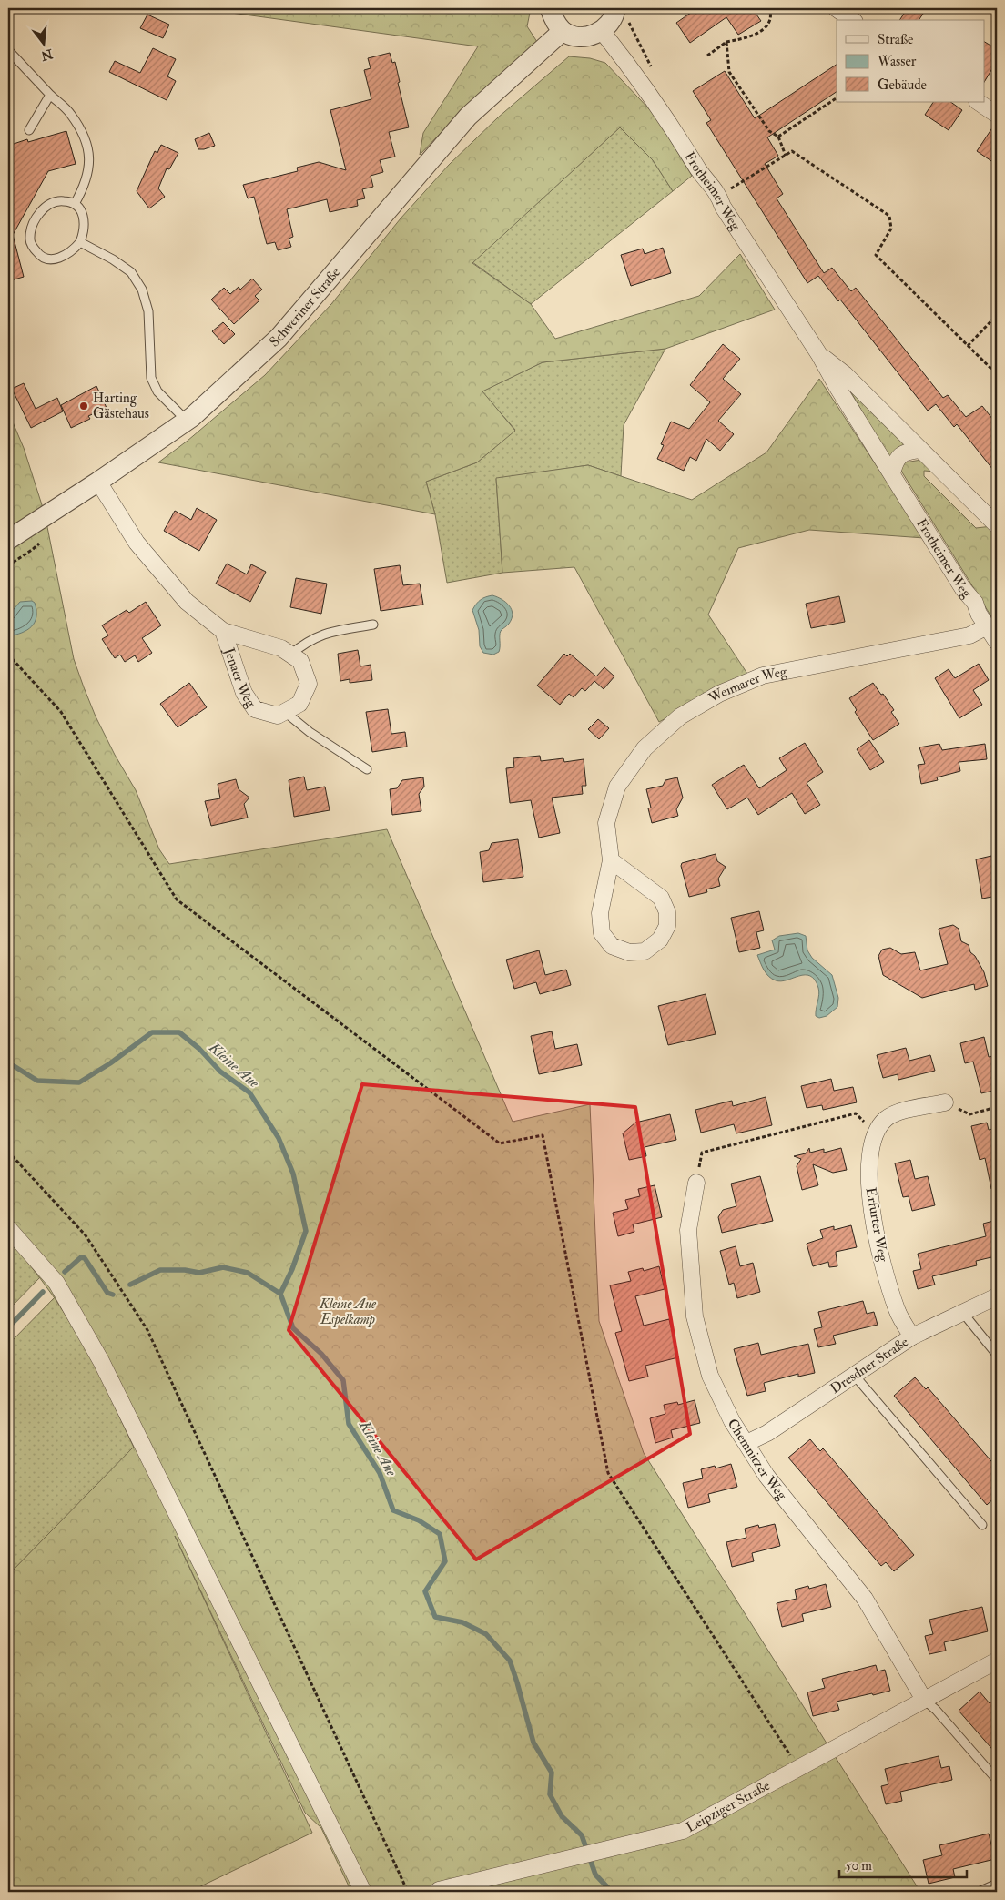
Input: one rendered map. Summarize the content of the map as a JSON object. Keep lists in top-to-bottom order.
{
  "streets": {
    "street": [
      "Frotheimer Weg",
      "Schweriner Straße",
      "Jenaer Weg",
      "Weimarer Weg",
      "Erfurter Weg",
      "Dresdner Straße",
      "Chemnitzer Weg",
      "Leipziger Straße"
    ]
  },
  "crossings": [
    ["Frotheimer Weg", "Weimarer Weg"],
    ["Schweriner Straße", "Jenaer Weg"],
    ["Erfurter Weg", "Dresdner Straße"],
    ["Dresdner Straße", "Chemnitzer Weg"],
    ["Chemnitzer Weg", "Leipziger Straße"]
  ],
  "water": ["Kleine Aue"],
  "parks": ["Kleine Aue Espelkamp"],
  "places": ["Harting Gästehaus"],
  "legend": ["Straße", "Wasser", "Gebäude"],
  "scale_bar": "50 m",
  "north": "bottom"
}
